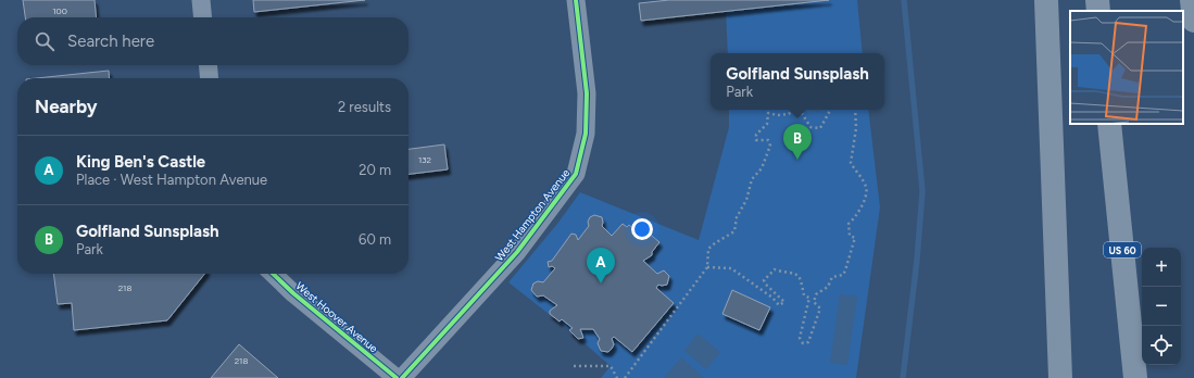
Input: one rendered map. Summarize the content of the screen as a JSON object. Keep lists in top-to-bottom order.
{
  "streets": {
    "highway": ["US 60"],
    "street": ["West Hampton Avenue", "West Hoover Avenue"]
  },
  "house_numbers": [
    "100",
    "132",
    "218",
    "218"
  ],
  "page": {
    "search": "Search here",
    "popup": ["Golfland Sunsplash", "Park"],
    "heading": ["Nearby", "2 results"],
    "pins": ["B", "A"],
    "list": [
      {
        "mark": "A",
        "name": "King Ben's Castle",
        "note": "Place · West Hampton Avenue",
        "value": "20 m"
      },
      {
        "mark": "B",
        "name": "Golfland Sunsplash",
        "note": "Park",
        "value": "60 m"
      }
    ],
    "map_buttons": ["+", "−"]
  }
}
